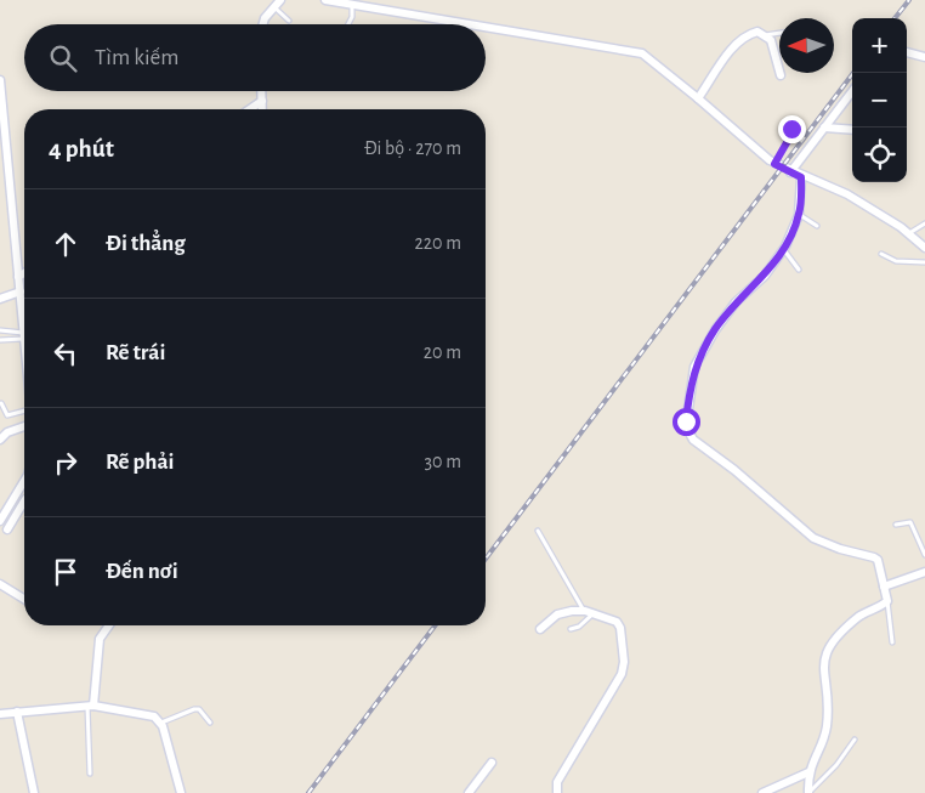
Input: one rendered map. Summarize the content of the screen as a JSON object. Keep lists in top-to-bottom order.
{
  "north": "left",
  "page": {
    "map_buttons": ["+", "−"],
    "search": "Tìm kiếm",
    "heading": ["4 phút", "Đi bộ · 270 m"],
    "list": [
      ["Đi thẳng", "220 m"],
      ["Rẽ trái", "20 m"],
      ["Rẽ phải", "30 m"],
      "Đến nơi"
    ]
  }
}
